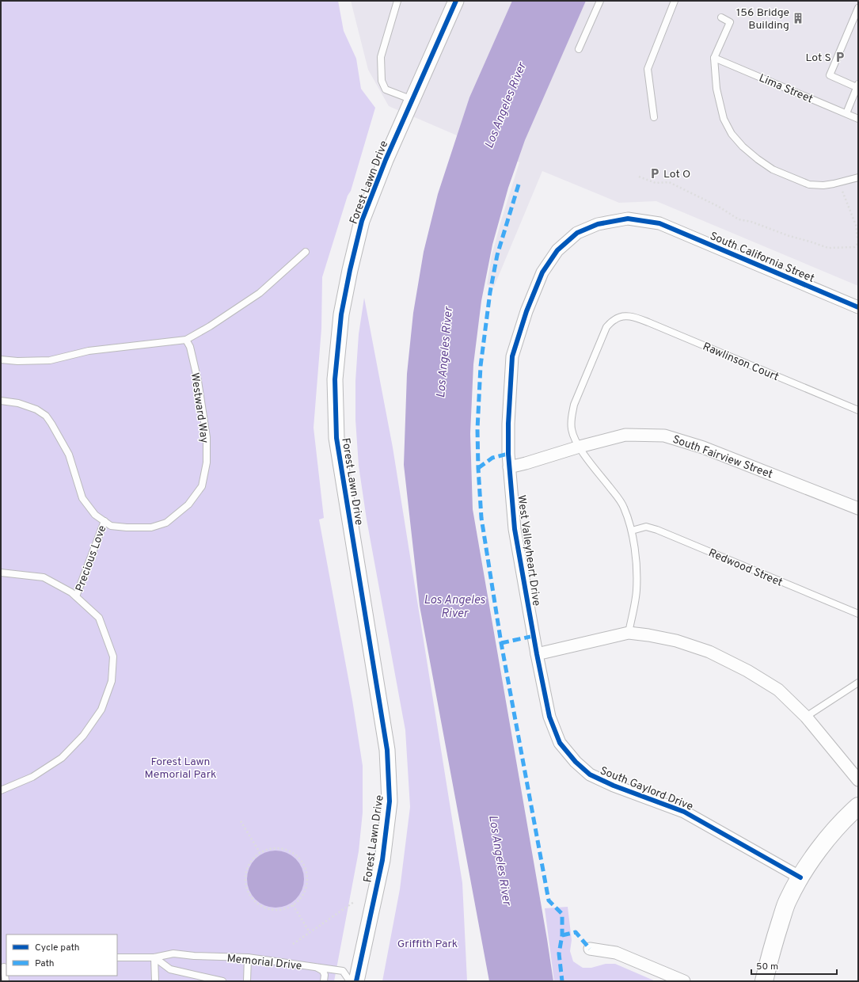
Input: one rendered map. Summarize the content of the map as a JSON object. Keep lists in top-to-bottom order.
{
  "streets": {
    "street": [
      "Forest Lawn Drive",
      "South California Street",
      "South Fairview Street",
      "West Valleyheart Drive",
      "South Gaylord Drive"
    ],
    "lane": [
      "Lima Street",
      "Rawlinson Court",
      "Westward Way",
      "Precious Love",
      "Redwood Street",
      "Memorial Drive"
    ]
  },
  "crossings": [
    ["South California Street", "West Valleyheart Drive"],
    ["Rawlinson Court", "South Fairview Street"],
    ["Westward Way", "Precious Love"],
    ["South Fairview Street", "West Valleyheart Drive"],
    ["West Valleyheart Drive", "South Gaylord Drive"]
  ],
  "water": ["Los Angeles River"],
  "parks": ["Forest Lawn Memorial Park", "Griffith Park"],
  "places": {
    "building": ["156 Bridge Building"],
    "parking": ["Lot S", "Lot O"]
  },
  "legend": ["Cycle path", "Path"],
  "scale_bar": "50 m"
}
